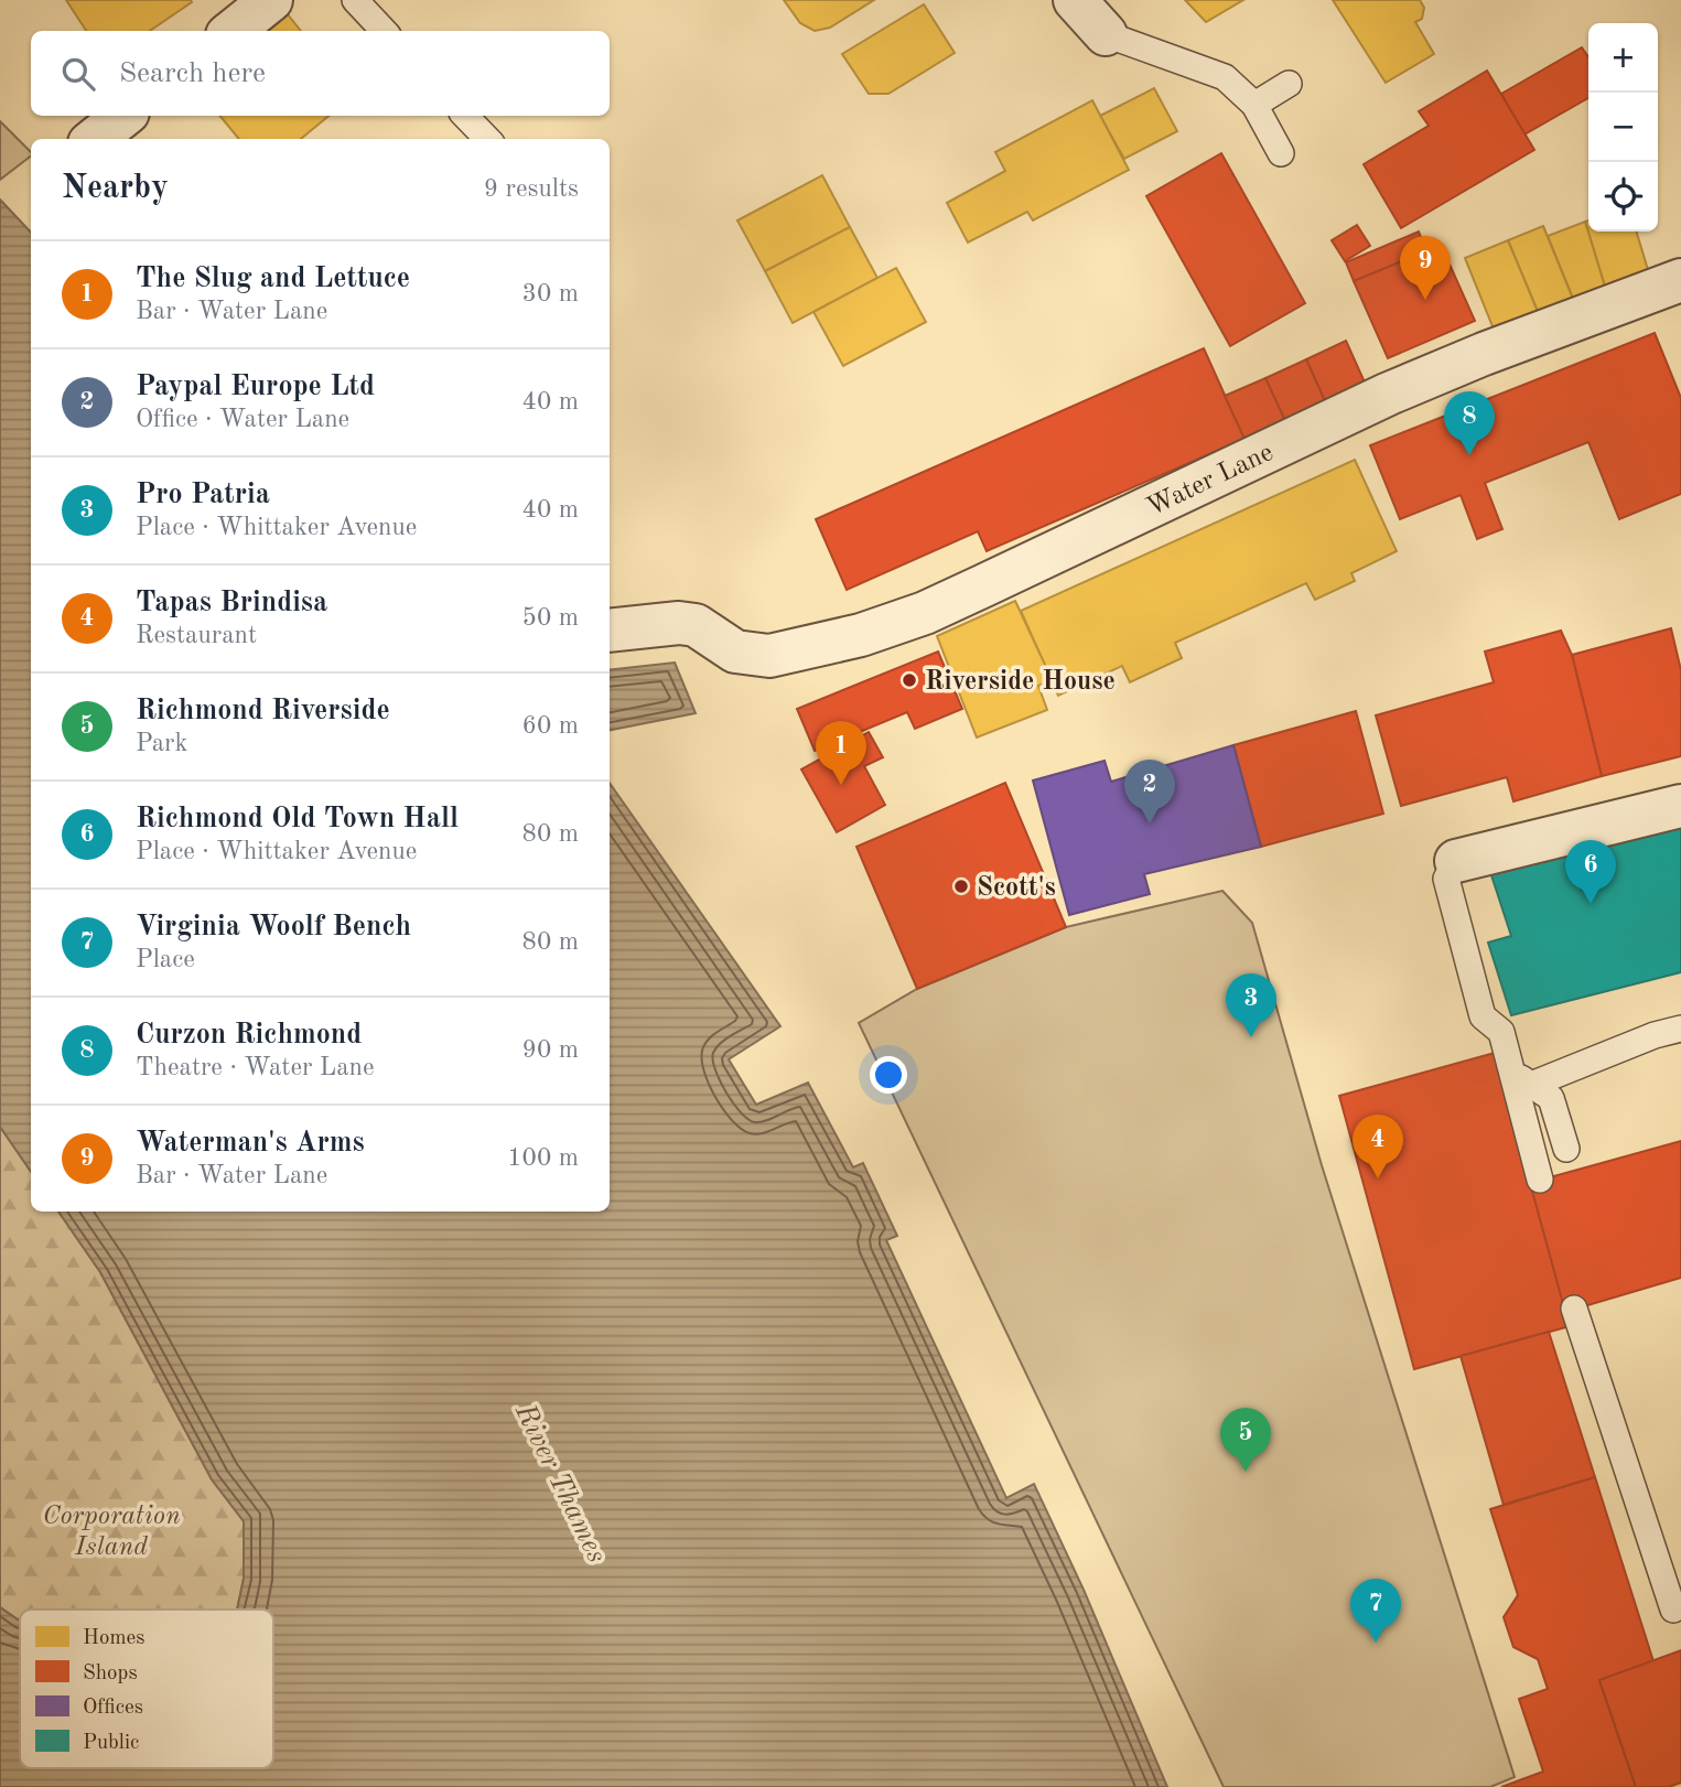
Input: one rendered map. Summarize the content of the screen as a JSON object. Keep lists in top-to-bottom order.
{
  "streets": {
    "street": ["Water Lane"]
  },
  "water": ["River Thames"],
  "parks": ["Corporation Island"],
  "places": ["Riverside House", "Scott's"],
  "legend": [
    "Homes",
    "Shops",
    "Offices",
    "Public"
  ],
  "page": {
    "map_buttons": ["+", "−"],
    "search": "Search here",
    "heading": ["Nearby", "9 results"],
    "pins": [
      "9",
      "8",
      "1",
      "2",
      "6",
      "3",
      "4",
      "5",
      "7"
    ],
    "list": [
      {
        "mark": "1",
        "name": "The Slug and Lettuce",
        "note": "Bar · Water Lane",
        "value": "30 m"
      },
      {
        "mark": "2",
        "name": "Paypal Europe Ltd",
        "note": "Office · Water Lane",
        "value": "40 m"
      },
      {
        "mark": "3",
        "name": "Pro Patria",
        "note": "Place · Whittaker Avenue",
        "value": "40 m"
      },
      {
        "mark": "4",
        "name": "Tapas Brindisa",
        "note": "Restaurant",
        "value": "50 m"
      },
      {
        "mark": "5",
        "name": "Richmond Riverside",
        "note": "Park",
        "value": "60 m"
      },
      {
        "mark": "6",
        "name": "Richmond Old Town Hall",
        "note": "Place · Whittaker Avenue",
        "value": "80 m"
      },
      {
        "mark": "7",
        "name": "Virginia Woolf Bench",
        "note": "Place",
        "value": "80 m"
      },
      {
        "mark": "8",
        "name": "Curzon Richmond",
        "note": "Theatre · Water Lane",
        "value": "90 m"
      },
      {
        "mark": "9",
        "name": "Waterman's Arms",
        "note": "Bar · Water Lane",
        "value": "100 m"
      }
    ]
  }
}
